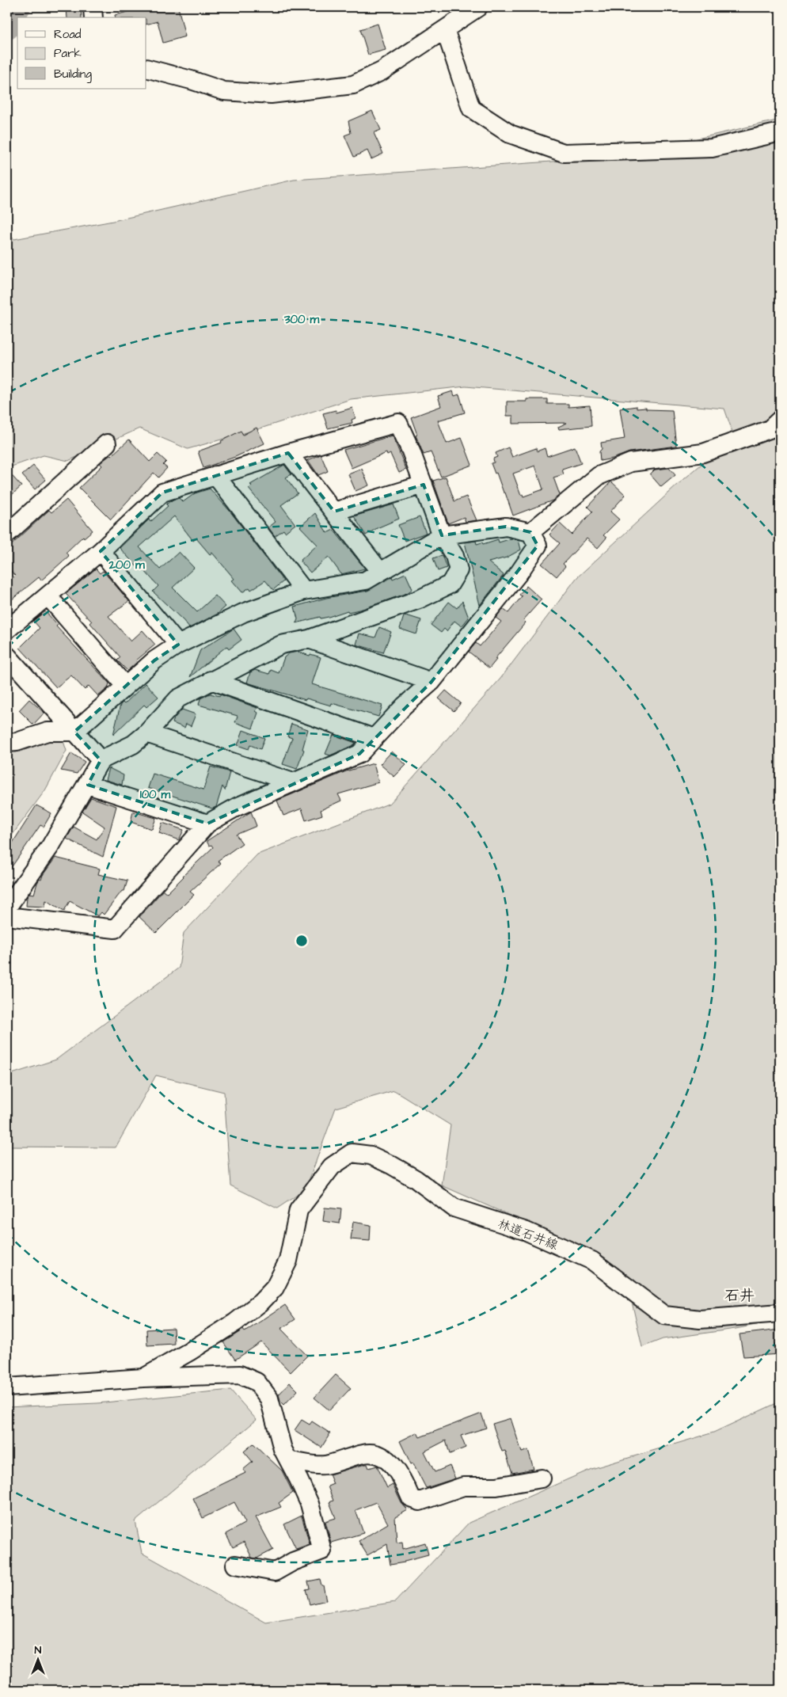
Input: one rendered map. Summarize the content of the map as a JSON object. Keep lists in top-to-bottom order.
{
  "streets": {
    "street": ["林道石井線"]
  },
  "districts": ["石井"],
  "legend": ["Road", "Park", "Building"],
  "north": "top",
  "rings": ["300 m", "200 m", "100 m"]
}
